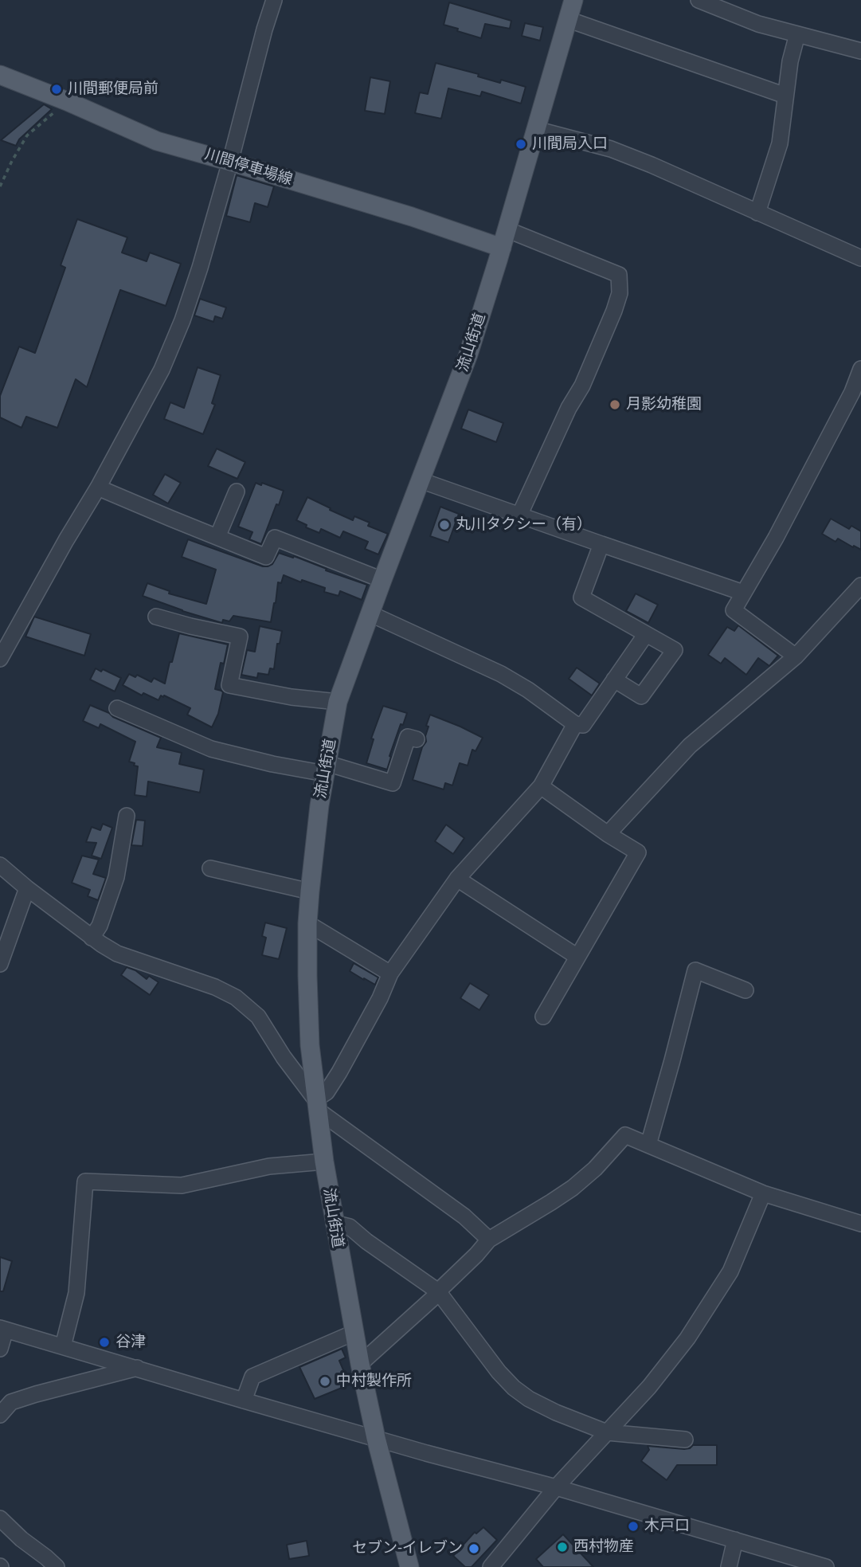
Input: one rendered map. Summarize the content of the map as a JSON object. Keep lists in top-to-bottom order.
{
  "streets": {
    "main road": ["川間停車場線", "流山街道"]
  },
  "crossings": [
    ["川間停車場線", "流山街道"]
  ],
  "places": [
    "川間郵便局前",
    "川間局入口",
    "月影幼稚園",
    "丸川タクシー（有）",
    "谷津",
    "中村製作所",
    "木戸口",
    "西村物産",
    "セブン-イレブン"
  ]
}
